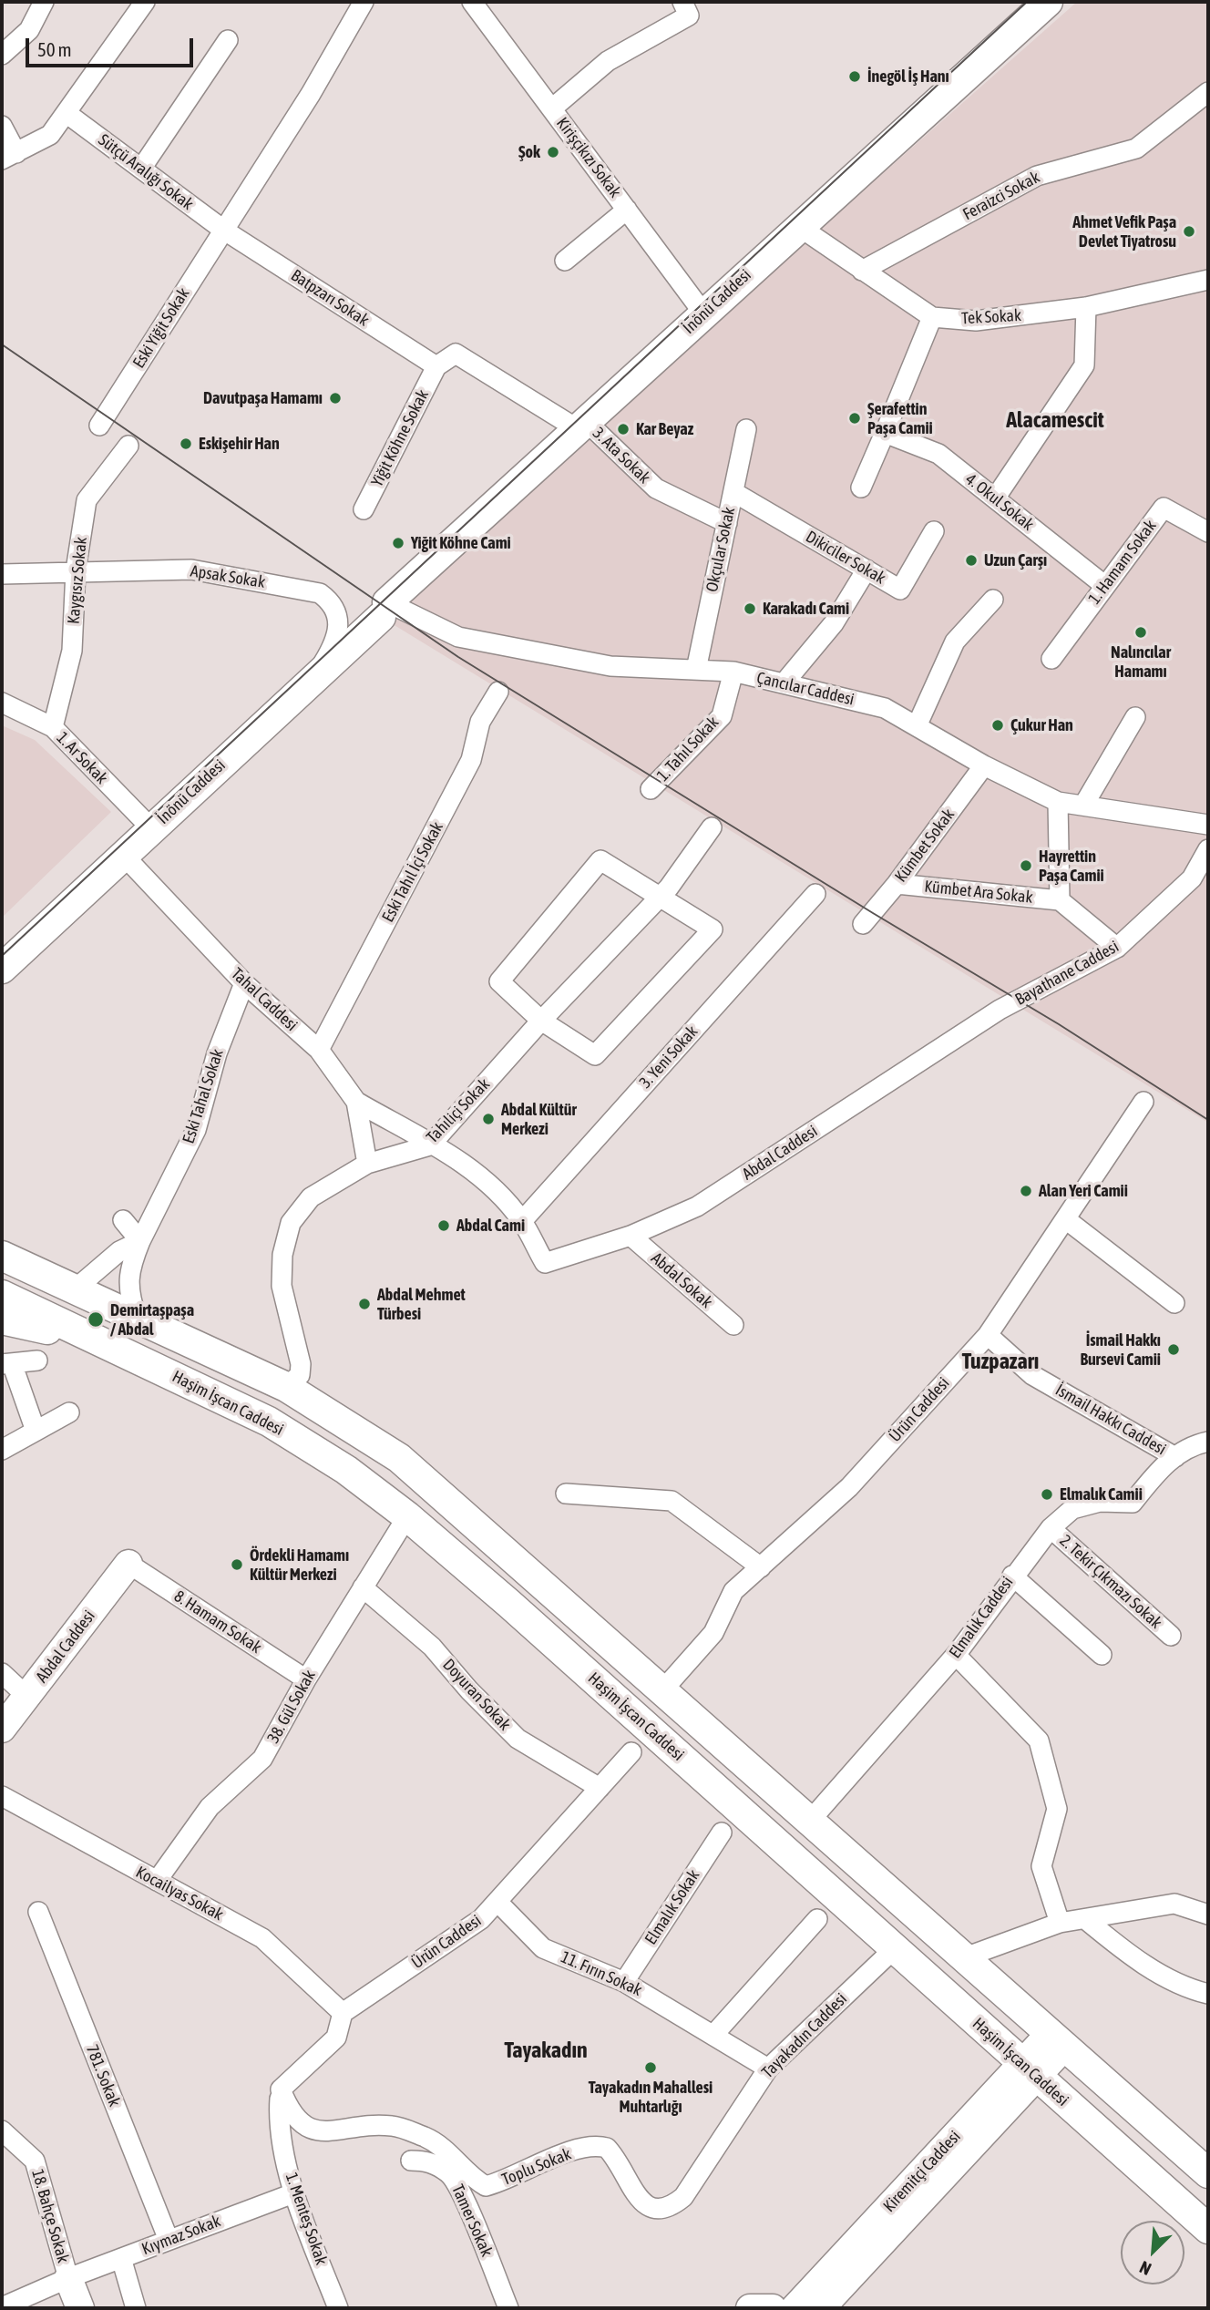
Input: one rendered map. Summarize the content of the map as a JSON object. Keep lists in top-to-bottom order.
{
  "streets": {
    "main road": ["İnönü Caddesi", "Haşim İşcan Caddesi"],
    "street": [
      "Kirişçikızı Sokak",
      "Sütçü Aralığı Sokak",
      "Feraizci Sokak",
      "Batpzarı Sokak",
      "Tek Sokak",
      "Eski Yiğit Sokak",
      "Yiğit Köhne Sokak",
      "3. Ata Sokak",
      "4. Okul Sokak",
      "Okçular Sokak",
      "Dikiciler Sokak",
      "1. Hamam Sokak",
      "Apsak Sokak",
      "Kaygısız Sokak",
      "Çancılar Caddesi",
      "1. Tahıl Sokak",
      "1. Ar Sokak",
      "Kümbet Sokak",
      "Eski Tahıl İçi Sokak",
      "Kümbet Ara Sokak",
      "Bayathane Caddesi",
      "Tahal Caddesi",
      "3. Yeni Sokak",
      "Eski Tahal Sokak",
      "Tahıliçi Sokak",
      "Abdal Caddesi",
      "Abdal Sokak",
      "Ürün Caddesi",
      "İsmail Hakkı Caddesi",
      "2. Tekir Çıkmazı Sokak",
      "Elmalık Caddesi",
      "8. Hamam Sokak",
      "Doyuran Sokak",
      "38. Gül Sokak",
      "Kocailyas Sokak",
      "Elmalık Sokak",
      "11. Fırın Sokak",
      "Tayakadın Caddesi",
      "781. Sokak",
      "Toplu Sokak",
      "Kiremitçi Caddesi",
      "18. Bahçe Sokak",
      "1. Menteş Sokak",
      "Tamer Sokak",
      "Kıymaz Sokak"
    ]
  },
  "crossings": [
    ["Kirişçikızı Sokak", "İnönü Caddesi"],
    ["Sütçü Aralığı Sokak", "Batpzarı Sokak"],
    ["Sütçü Aralığı Sokak", "Eski Yiğit Sokak"],
    ["Feraizci Sokak", "Tek Sokak"],
    ["Batpzarı Sokak", "Eski Yiğit Sokak"],
    ["Batpzarı Sokak", "Yiğit Köhne Sokak"],
    ["Batpzarı Sokak", "3. Ata Sokak"],
    ["İnönü Caddesi", "Tek Sokak"],
    ["İnönü Caddesi", "3. Ata Sokak"],
    ["İnönü Caddesi", "Apsak Sokak"],
    ["İnönü Caddesi", "Çancılar Caddesi"],
    ["İnönü Caddesi", "1. Ar Sokak"],
    ["İnönü Caddesi", "Tahal Caddesi"],
    ["Yiğit Köhne Sokak", "3. Ata Sokak"],
    ["3. Ata Sokak", "Okçular Sokak"],
    ["4. Okul Sokak", "1. Hamam Sokak"],
    ["Okçular Sokak", "Dikiciler Sokak"],
    ["Okçular Sokak", "Çancılar Caddesi"],
    ["Apsak Sokak", "Kaygısız Sokak"],
    ["Kaygısız Sokak", "1. Ar Sokak"],
    ["Çancılar Caddesi", "1. Tahıl Sokak"],
    ["Çancılar Caddesi", "Kümbet Sokak"],
    ["Kümbet Sokak", "Kümbet Ara Sokak"],
    ["Eski Tahıl İçi Sokak", "Tahal Caddesi"],
    ["Bayathane Caddesi", "Abdal Caddesi"],
    ["Tahal Caddesi", "Eski Tahal Sokak"],
    ["Tahal Caddesi", "Tahıliçi Sokak"],
    ["3. Yeni Sokak", "Abdal Caddesi"],
    ["Abdal Caddesi", "Abdal Sokak"],
    ["Abdal Caddesi", "8. Hamam Sokak"],
    ["Haşim İşcan Caddesi", "38. Gül Sokak"],
    ["Haşim İşcan Caddesi", "Tayakadın Caddesi"],
    ["Haşim İşcan Caddesi", "Kiremitçi Caddesi"],
    ["Ürün Caddesi", "İsmail Hakkı Caddesi"],
    ["Ürün Caddesi", "Doyuran Sokak"],
    ["Ürün Caddesi", "Kocailyas Sokak"],
    ["Ürün Caddesi", "11. Fırın Sokak"],
    ["İsmail Hakkı Caddesi", "Elmalık Caddesi"],
    ["2. Tekir Çıkmazı Sokak", "Elmalık Caddesi"],
    ["8. Hamam Sokak", "38. Gül Sokak"],
    ["Doyuran Sokak", "38. Gül Sokak"],
    ["38. Gül Sokak", "Kocailyas Sokak"],
    ["Elmalık Sokak", "11. Fırın Sokak"],
    ["11. Fırın Sokak", "Tayakadın Caddesi"],
    ["Tayakadın Caddesi", "Toplu Sokak"],
    ["781. Sokak", "Kıymaz Sokak"],
    ["Toplu Sokak", "1. Menteş Sokak"],
    ["18. Bahçe Sokak", "Kıymaz Sokak"],
    ["1. Menteş Sokak", "Kıymaz Sokak"]
  ],
  "districts": ["Alacamescit", "Tuzpazarı", "Tayakadın"],
  "places": [
    "İnegöl İş Hanı",
    "Şok",
    "Ahmet Vefik Paşa Devlet Tiyatrosu",
    "Davutpaşa Hamamı",
    "Şerafettin Paşa Camii",
    "Kar Beyaz",
    "Eskişehir Han",
    "Yiğit Köhne Cami",
    "Uzun Çarşı",
    "Karakadı Cami",
    "Nalıncılar Hamamı",
    "Çukur Han",
    "Hayrettin Paşa Camii",
    "Abdal Kültür Merkezi",
    "Alan Yeri Camii",
    "Abdal Cami",
    "Abdal Mehmet Türbesi",
    "Demirtaşpaşa / Abdal",
    "İsmail Hakkı Bursevi Camii",
    "Elmalık Camii",
    "Ördekli Hamamı Kültür Merkezi",
    "Tayakadın Mahallesi Muhtarlığı"
  ],
  "scale_bar": "50 m",
  "north": "bottom left"
}
